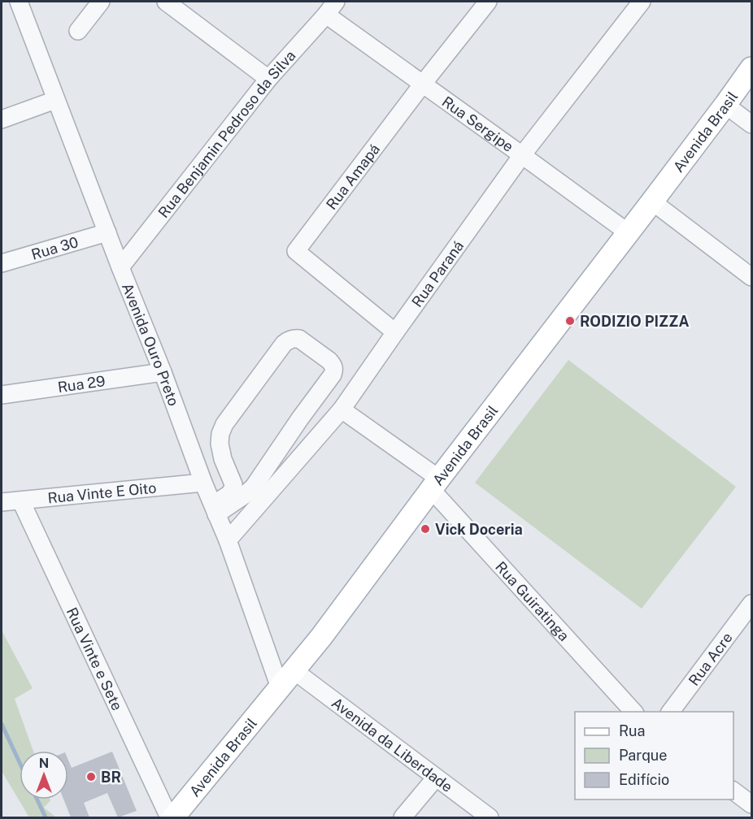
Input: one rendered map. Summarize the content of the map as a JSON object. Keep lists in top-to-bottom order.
{
  "streets": {
    "main road": ["Avenida Brasil"],
    "street": [
      "Rua Sergipe",
      "Rua Benjamin Pedroso da Silva",
      "Rua Amapá",
      "Rua 30",
      "Rua Paraná",
      "Avenida Ouro Preto",
      "Rua 29",
      "Rua Vinte E Oito",
      "Rua Guiratinga",
      "Rua Acre",
      "Rua Vinte e Sete",
      "Avenida da Liberdade"
    ]
  },
  "crossings": [
    ["Rua Sergipe", "Avenida Brasil"],
    ["Rua Sergipe", "Rua Benjamin Pedroso da Silva"],
    ["Rua Sergipe", "Rua Amapá"],
    ["Rua Sergipe", "Rua Paraná"],
    ["Avenida Brasil", "Avenida Ouro Preto"],
    ["Avenida Brasil", "Rua Guiratinga"],
    ["Avenida Brasil", "Avenida da Liberdade"],
    ["Rua Benjamin Pedroso da Silva", "Avenida Ouro Preto"],
    ["Rua Amapá", "Rua Paraná"],
    ["Rua 30", "Avenida Ouro Preto"],
    ["Rua Paraná", "Avenida Ouro Preto"],
    ["Rua Paraná", "Rua Guiratinga"],
    ["Avenida Ouro Preto", "Rua 29"],
    ["Avenida Ouro Preto", "Rua Vinte E Oito"],
    ["Rua Vinte E Oito", "Rua Vinte e Sete"]
  ],
  "places": ["RODIZIO PIZZA", "Vick Doceria", "BR"],
  "legend": ["Rua", "Parque", "Edifício"],
  "north": "top"
}
